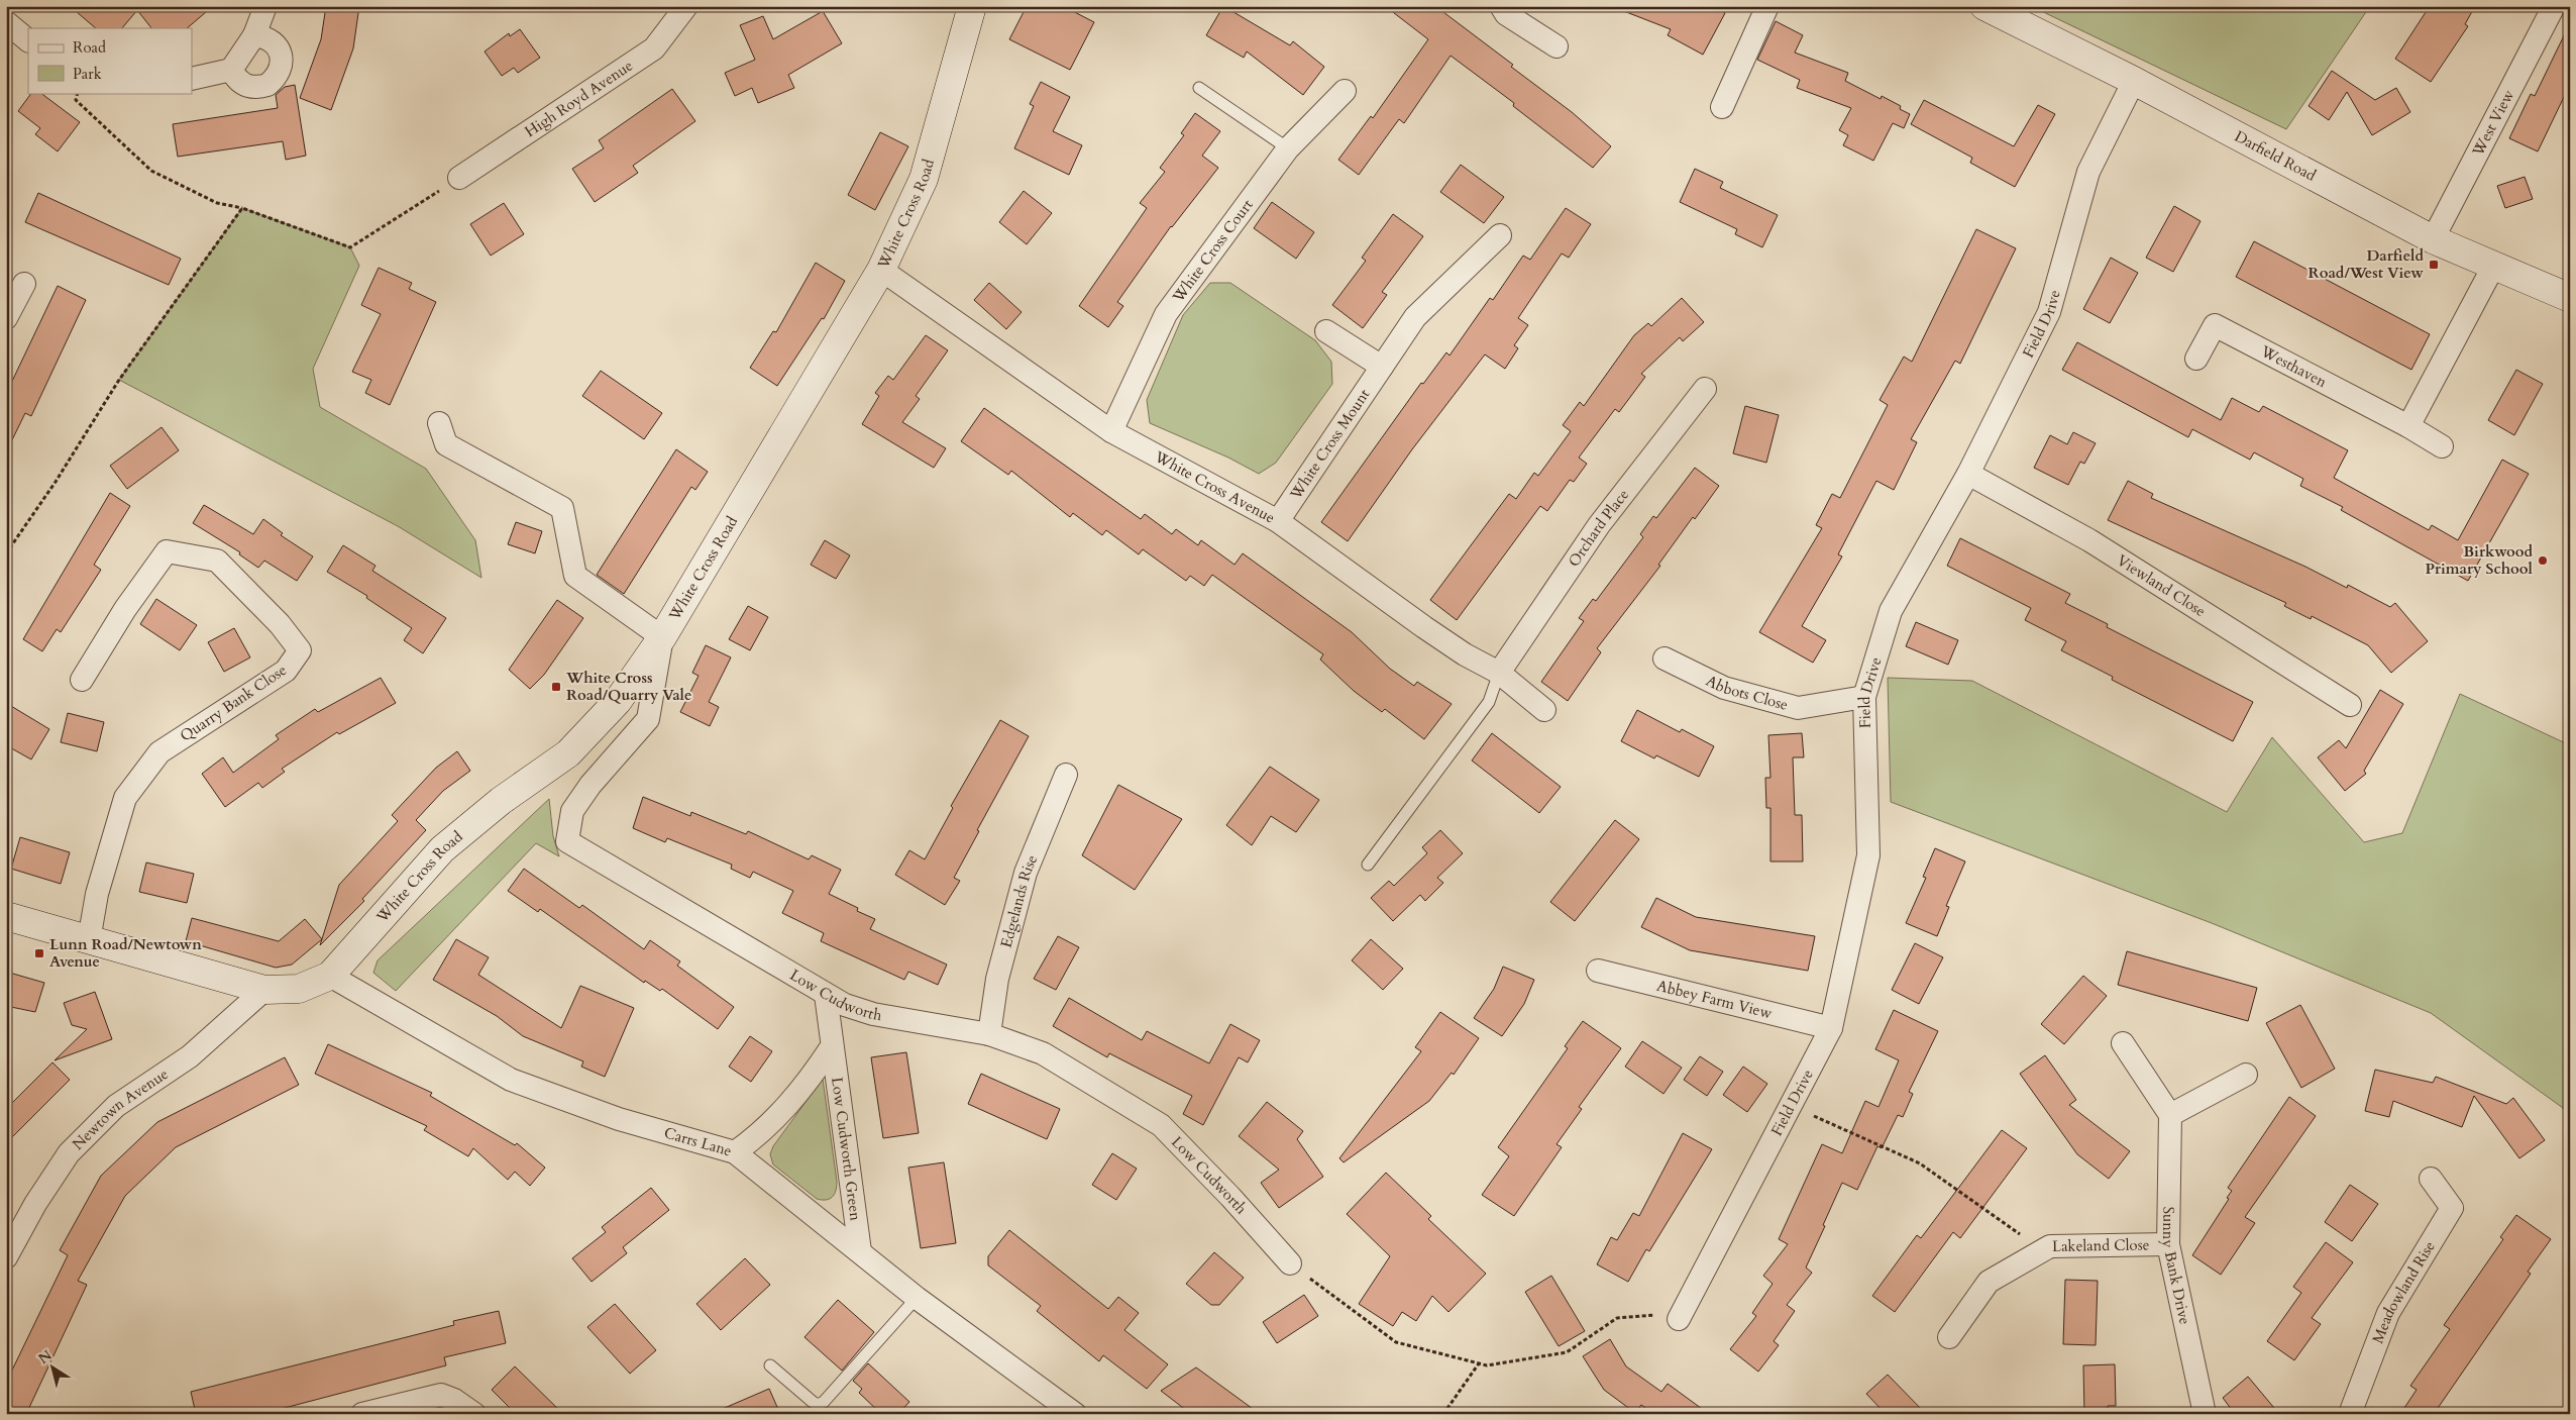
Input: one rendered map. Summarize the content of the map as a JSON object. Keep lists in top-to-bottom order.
{
  "streets": {
    "street": [
      "High Royd Avenue",
      "West View",
      "Darfield Road",
      "White Cross Road",
      "White Cross Court",
      "Field Drive",
      "Westhaven",
      "White Cross Mount",
      "White Cross Avenue",
      "Orchard Place",
      "Viewland Close",
      "Abbots Close",
      "Quarry Bank Close",
      "Edgelands Rise",
      "Low Cudworth",
      "Abbey Farm View",
      "Newtown Avenue",
      "Carrs Lane",
      "Low Cudworth Green",
      "Lakeland Close",
      "Sunny Bank Drive",
      "Meadowland Rise"
    ]
  },
  "crossings": [
    ["West View", "Darfield Road"],
    ["Darfield Road", "Field Drive"],
    ["White Cross Road", "White Cross Avenue"],
    ["White Cross Road", "Quarry Bank Close"],
    ["White Cross Road", "Low Cudworth"],
    ["White Cross Road", "Newtown Avenue"],
    ["White Cross Road", "Carrs Lane"],
    ["White Cross Court", "White Cross Avenue"],
    ["Field Drive", "Viewland Close"],
    ["Field Drive", "Abbots Close"],
    ["Field Drive", "Abbey Farm View"],
    ["White Cross Mount", "White Cross Avenue"],
    ["White Cross Avenue", "Orchard Place"],
    ["Edgelands Rise", "Low Cudworth"],
    ["Low Cudworth", "Low Cudworth Green"],
    ["Carrs Lane", "Low Cudworth Green"],
    ["Lakeland Close", "Sunny Bank Drive"]
  ],
  "places": {
    "transit": ["Darfield Road/West View", "White Cross Road/Quarry Vale", "Lunn Road/Newtown Avenue"],
    "other": ["Birkwood Primary School"]
  },
  "legend": ["Road", "Park"],
  "north": "top left"
}
